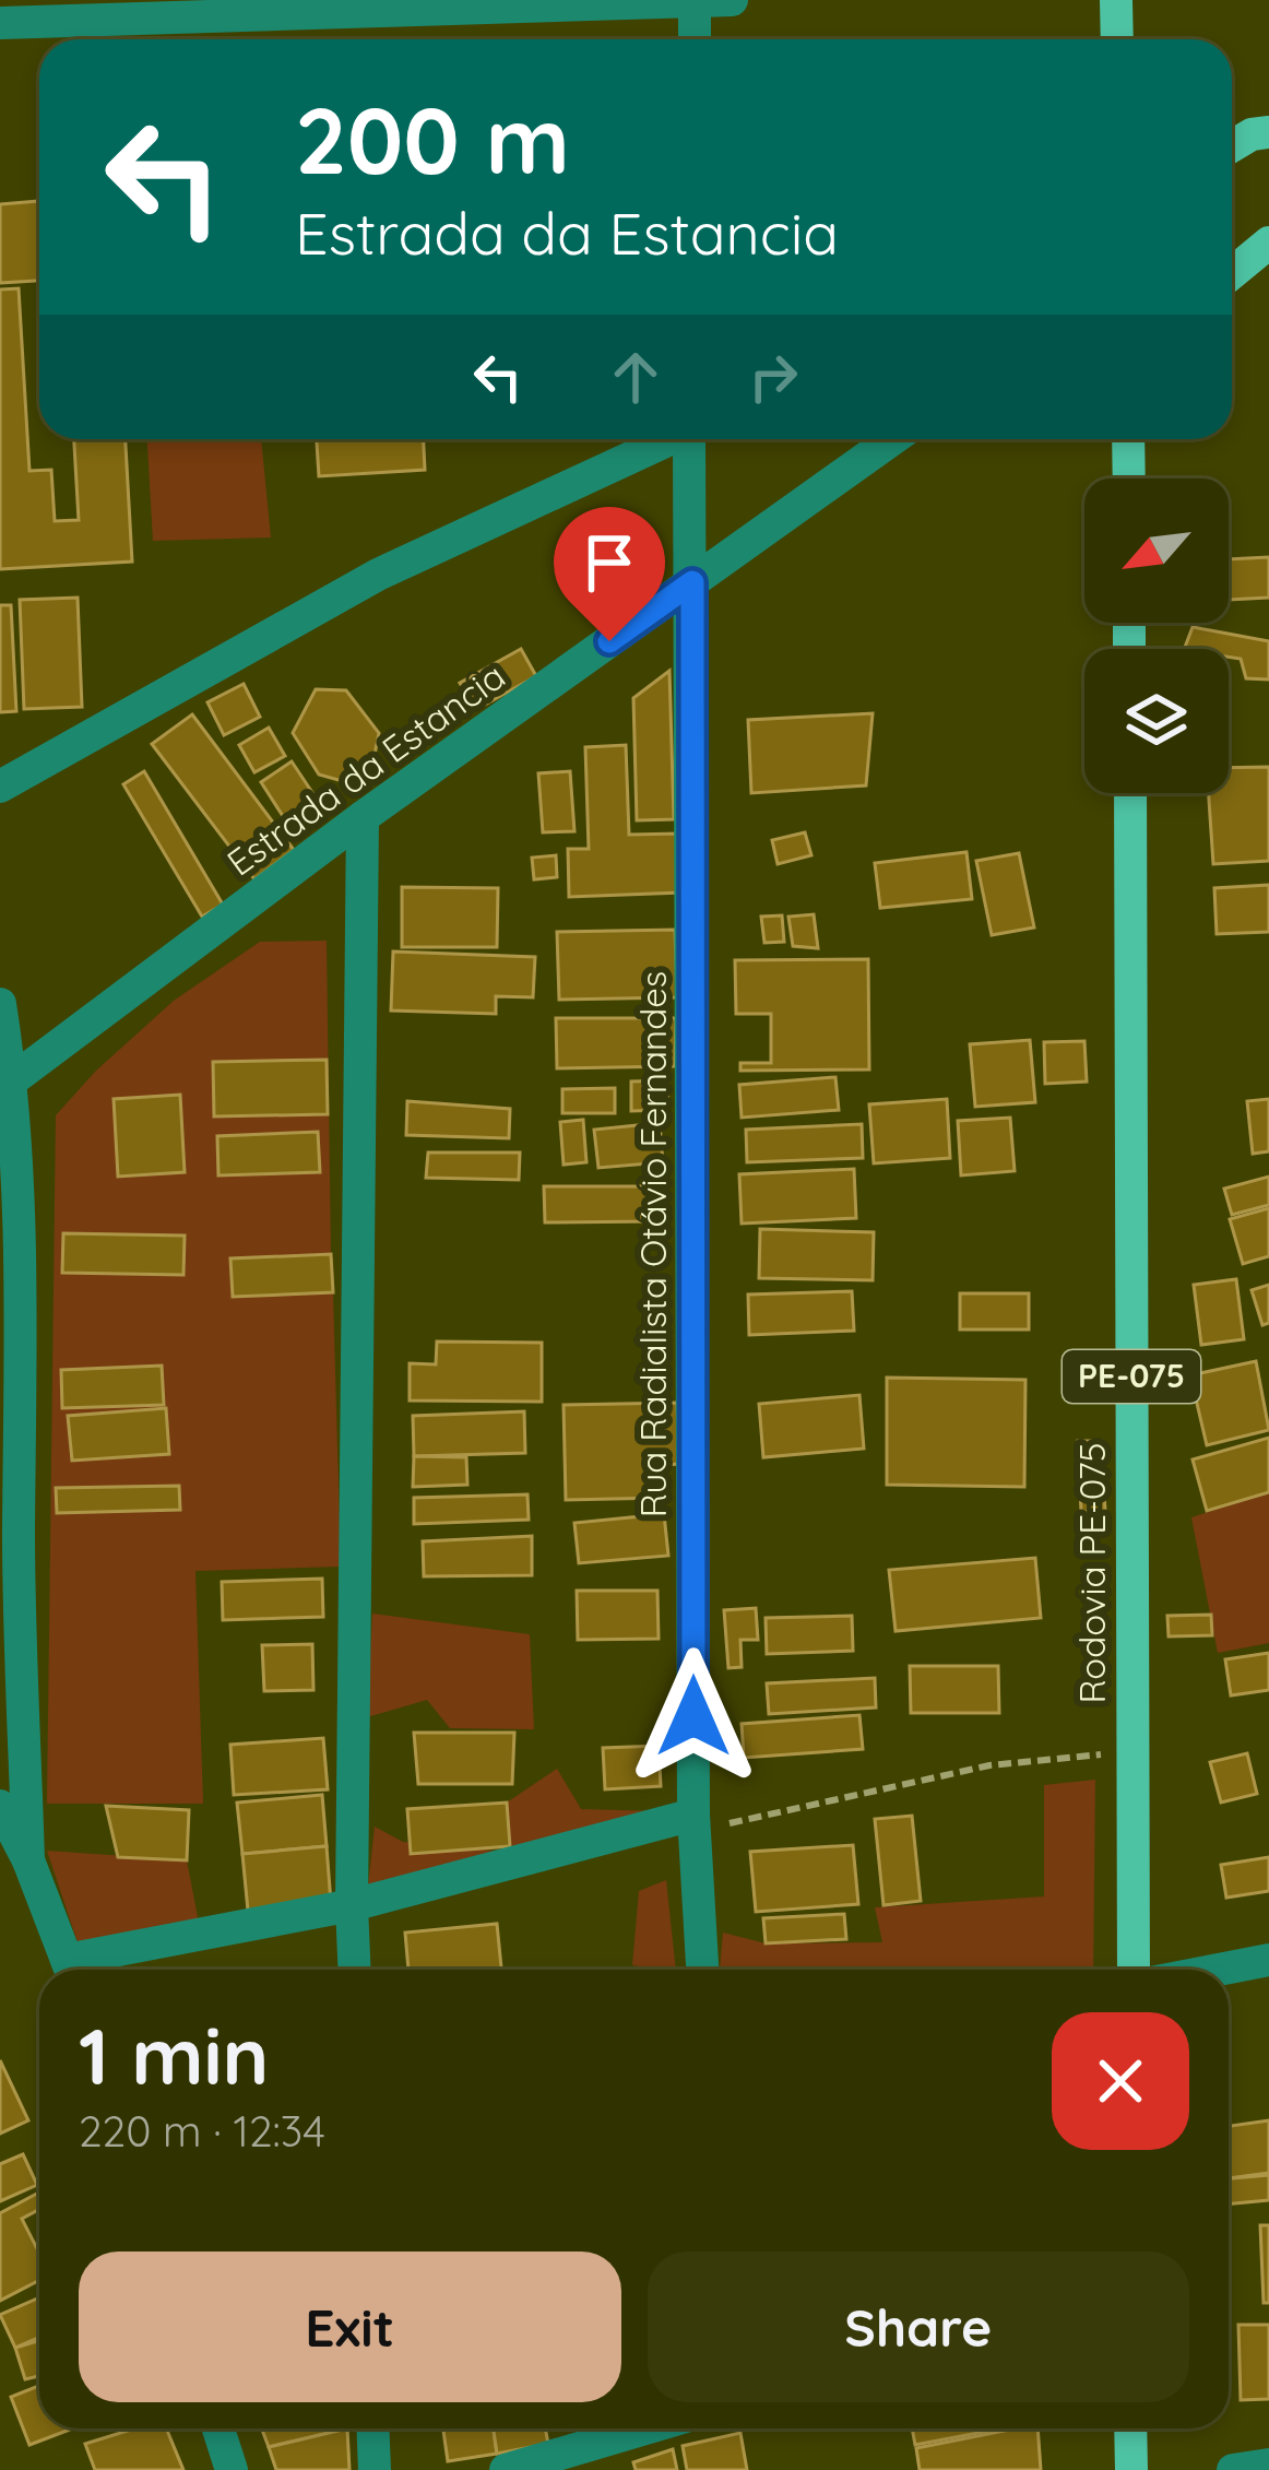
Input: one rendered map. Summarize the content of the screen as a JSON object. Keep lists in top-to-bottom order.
{
  "streets": {
    "main road": ["PE-075", "Rodovia PE-075"],
    "street": ["Estrada da Estancia", "Rua Radialista Otávio Fernandes"]
  },
  "crossings": [
    ["Estrada da Estancia", "Rua Radialista Otávio Fernandes"]
  ],
  "north": "bottom left",
  "page": {
    "turn": ["200 m", "Estrada da Estancia"],
    "heading": ["1 min", "220 m · 12:34"],
    "buttons": ["Exit", "Share"]
  }
}
